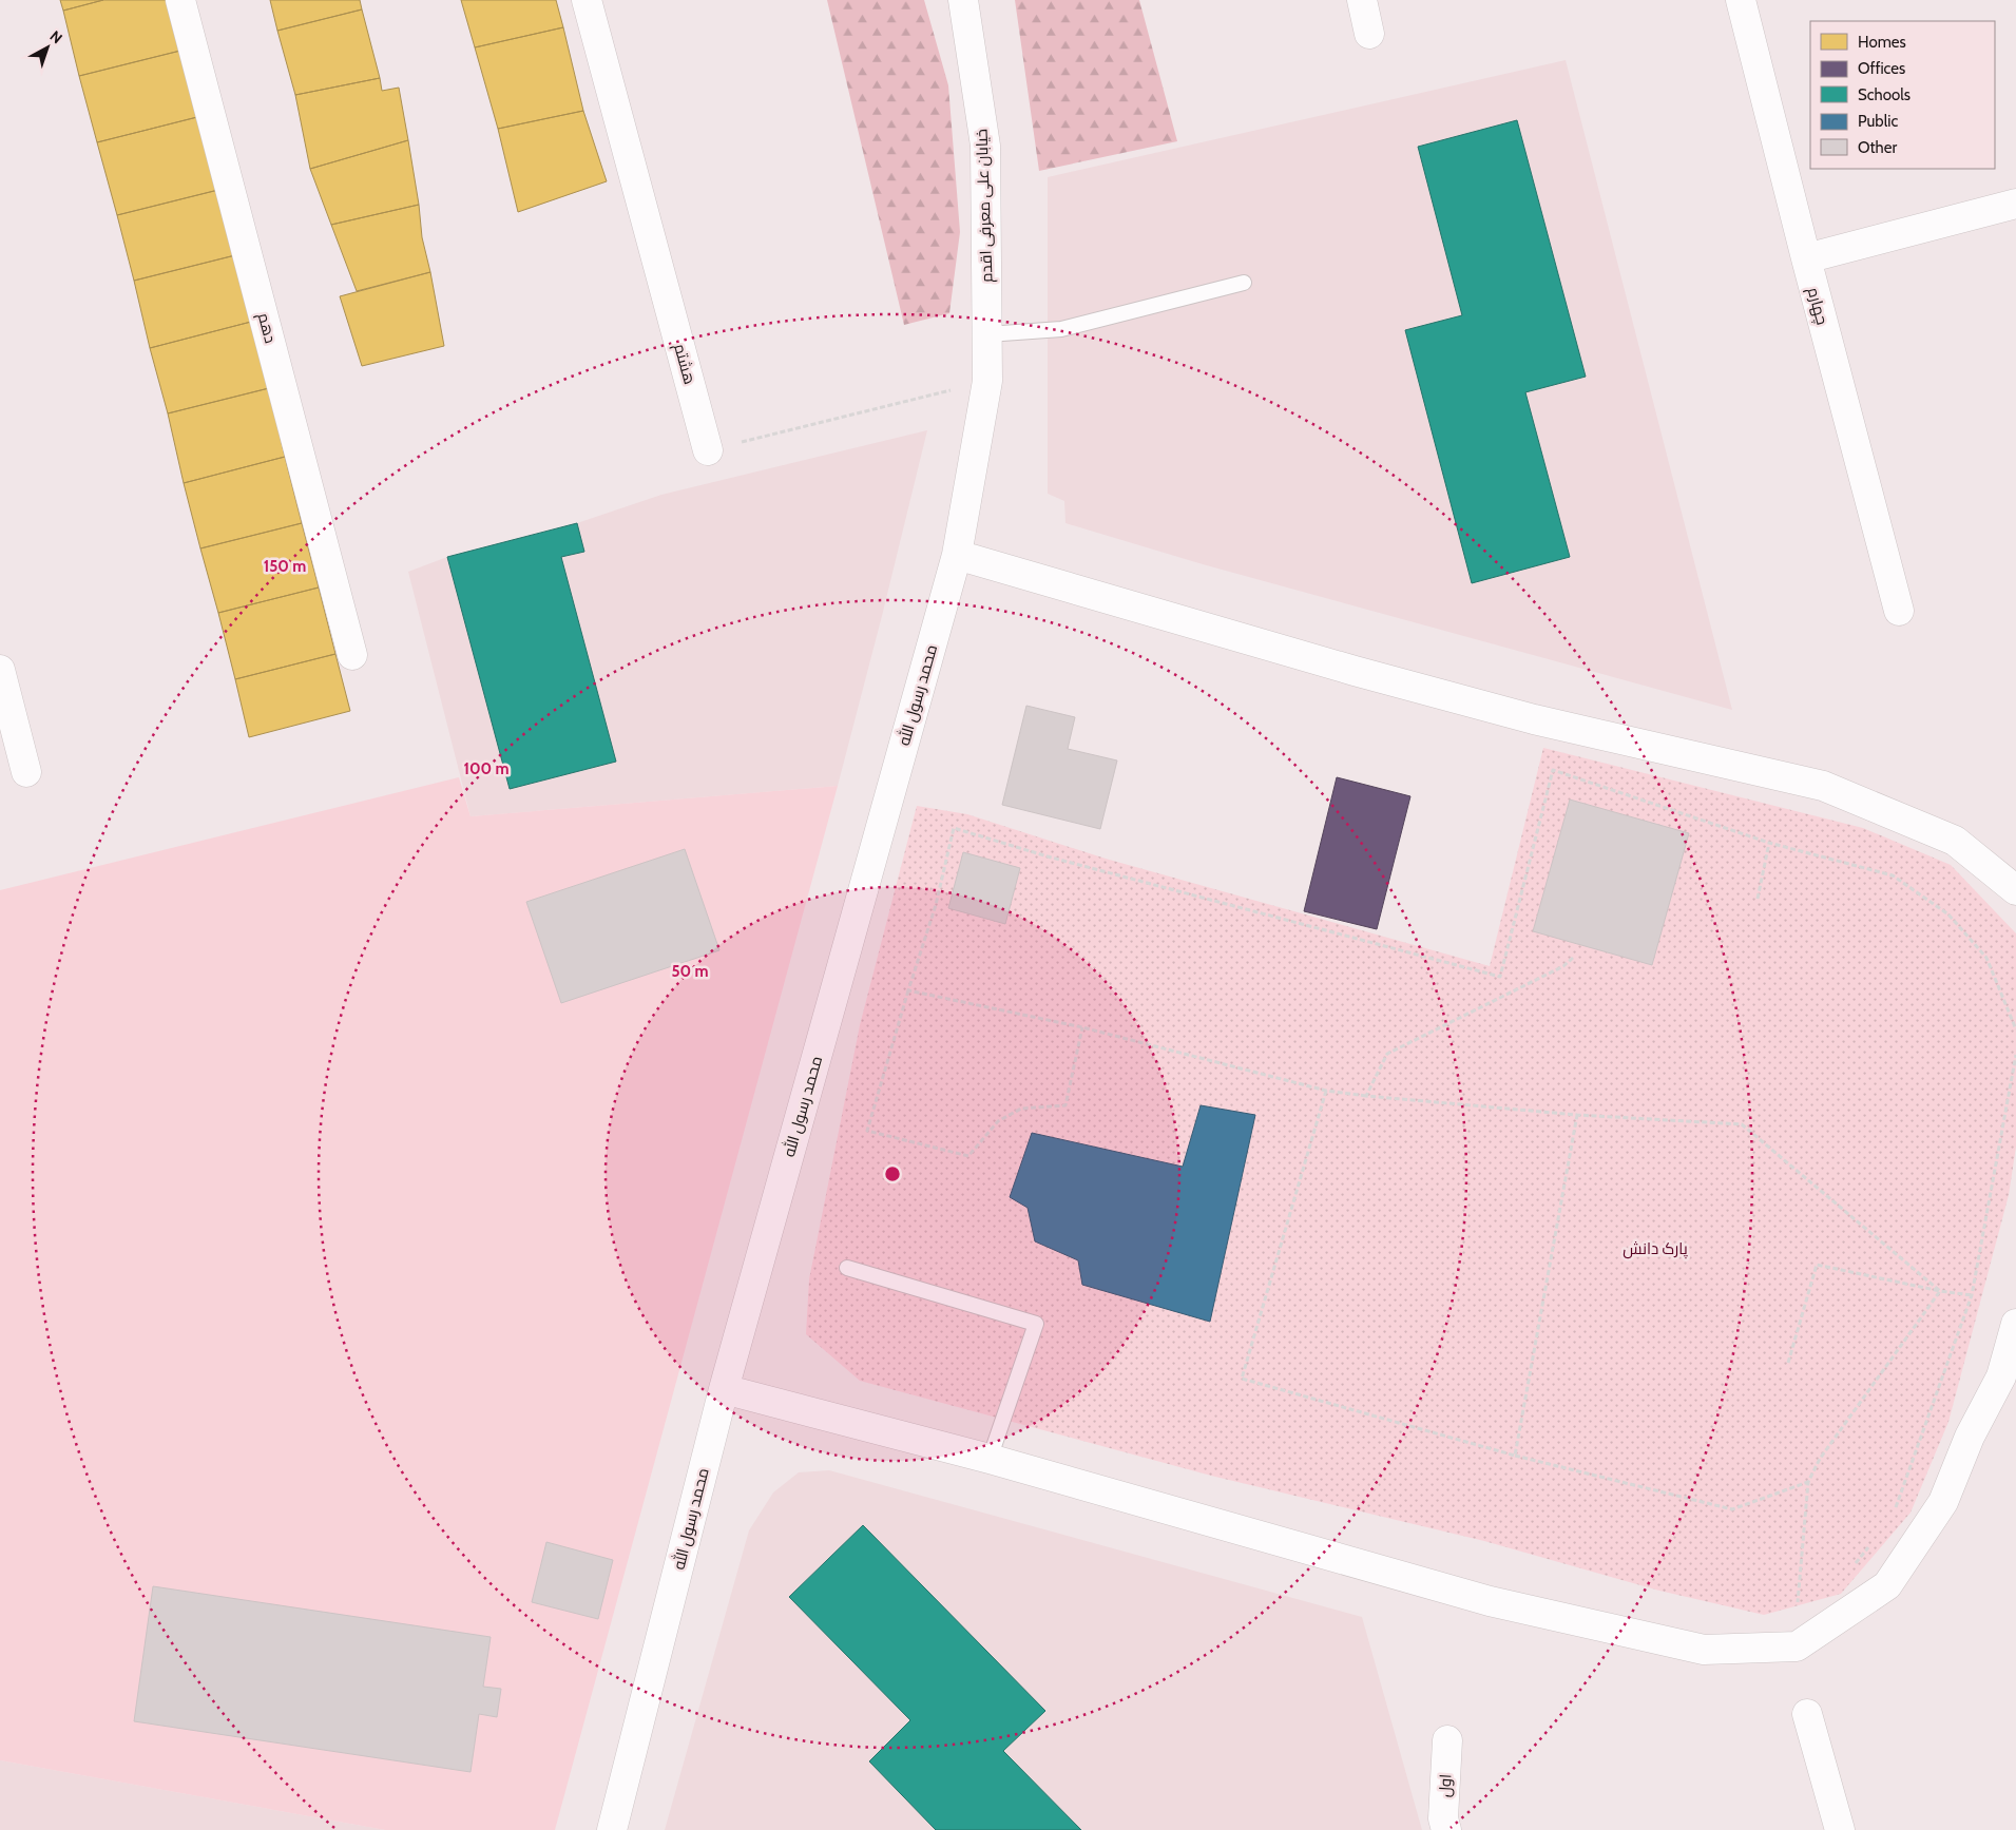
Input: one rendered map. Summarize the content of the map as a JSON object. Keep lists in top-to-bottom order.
{
  "streets": {
    "street": [
      "خیابان علی معرفی اقدم",
      "چهارم",
      "دهم",
      "هشتم",
      "محمد رسول الله",
      "اول"
    ]
  },
  "crossings": [
    ["خیابان علی معرفی اقدم", "محمد رسول الله"]
  ],
  "parks": ["پارک دانش"],
  "legend": [
    "Homes",
    "Offices",
    "Schools",
    "Public",
    "Other"
  ],
  "north": "top right",
  "rings": ["150 m", "100 m", "50 m"]
}
